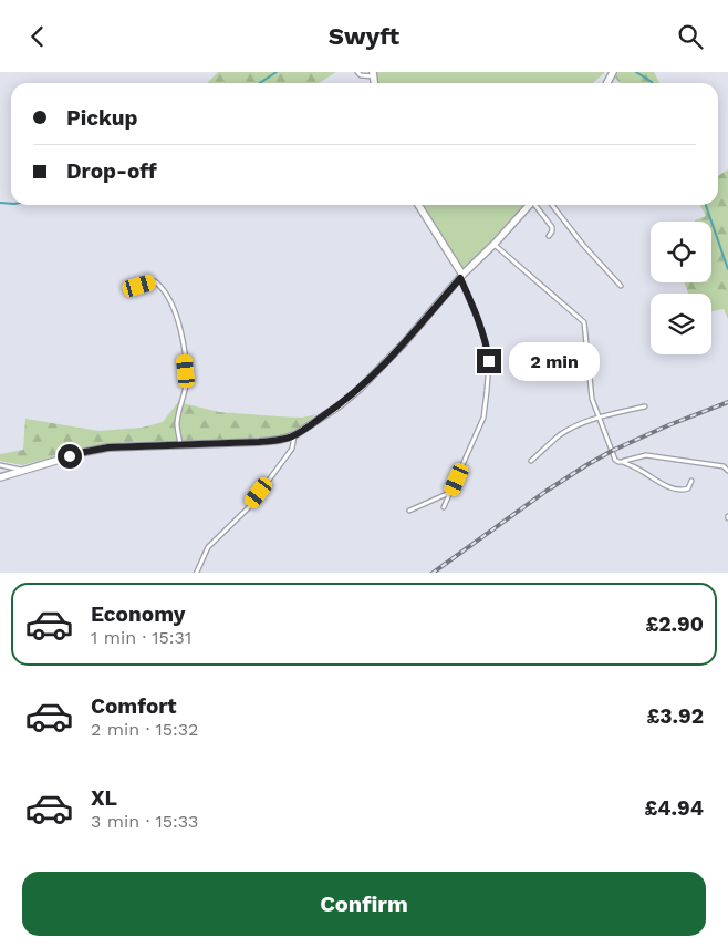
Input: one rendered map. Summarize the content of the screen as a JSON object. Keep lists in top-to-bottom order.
{
  "page": {
    "header": "Swyft",
    "banner": ["Pickup", "Drop-off"],
    "bubble": "2 min",
    "list": [
      {
        "name": "Economy",
        "note": "1 min · 15:31",
        "value": "£2.90"
      },
      {
        "name": "Comfort",
        "note": "2 min · 15:32",
        "value": "£3.92"
      },
      {
        "name": "XL",
        "note": "3 min · 15:33",
        "value": "£4.94"
      }
    ],
    "buttons": "Confirm"
  }
}
